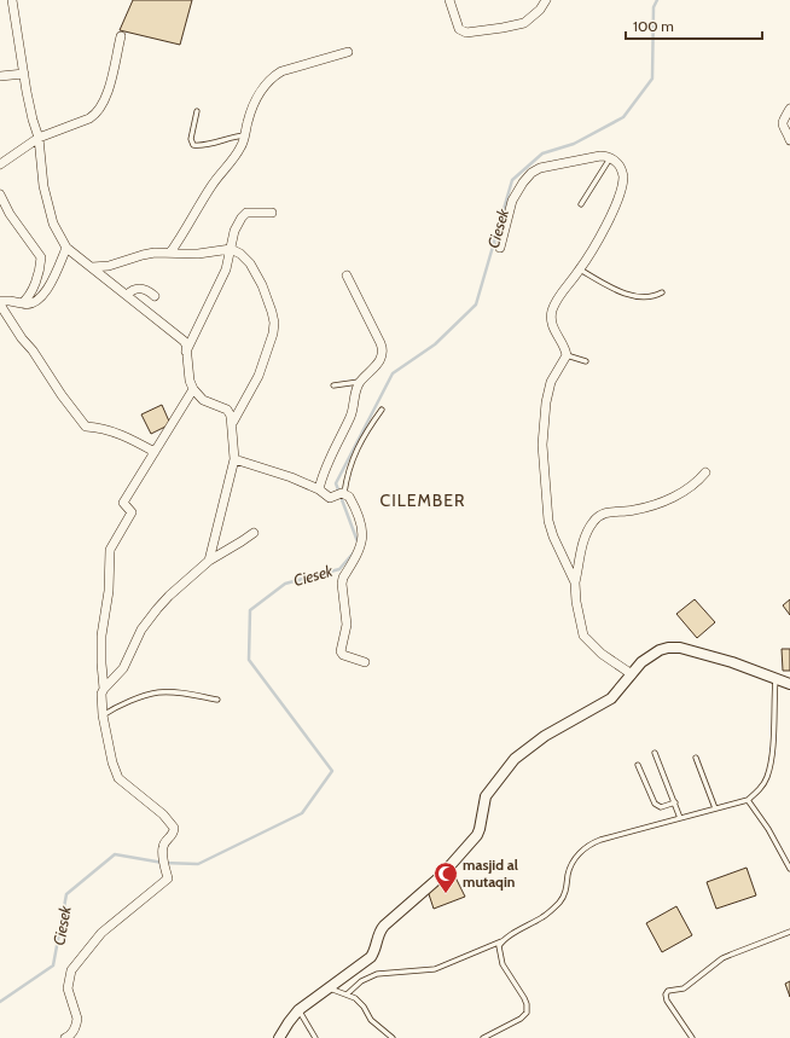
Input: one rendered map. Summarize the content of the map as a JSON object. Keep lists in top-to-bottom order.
{
  "districts": ["CILEMBER"],
  "water": ["Ciesek"],
  "places": {
    "mosque": ["masjid al mutaqin"]
  },
  "scale_bar": "100 m"
}
